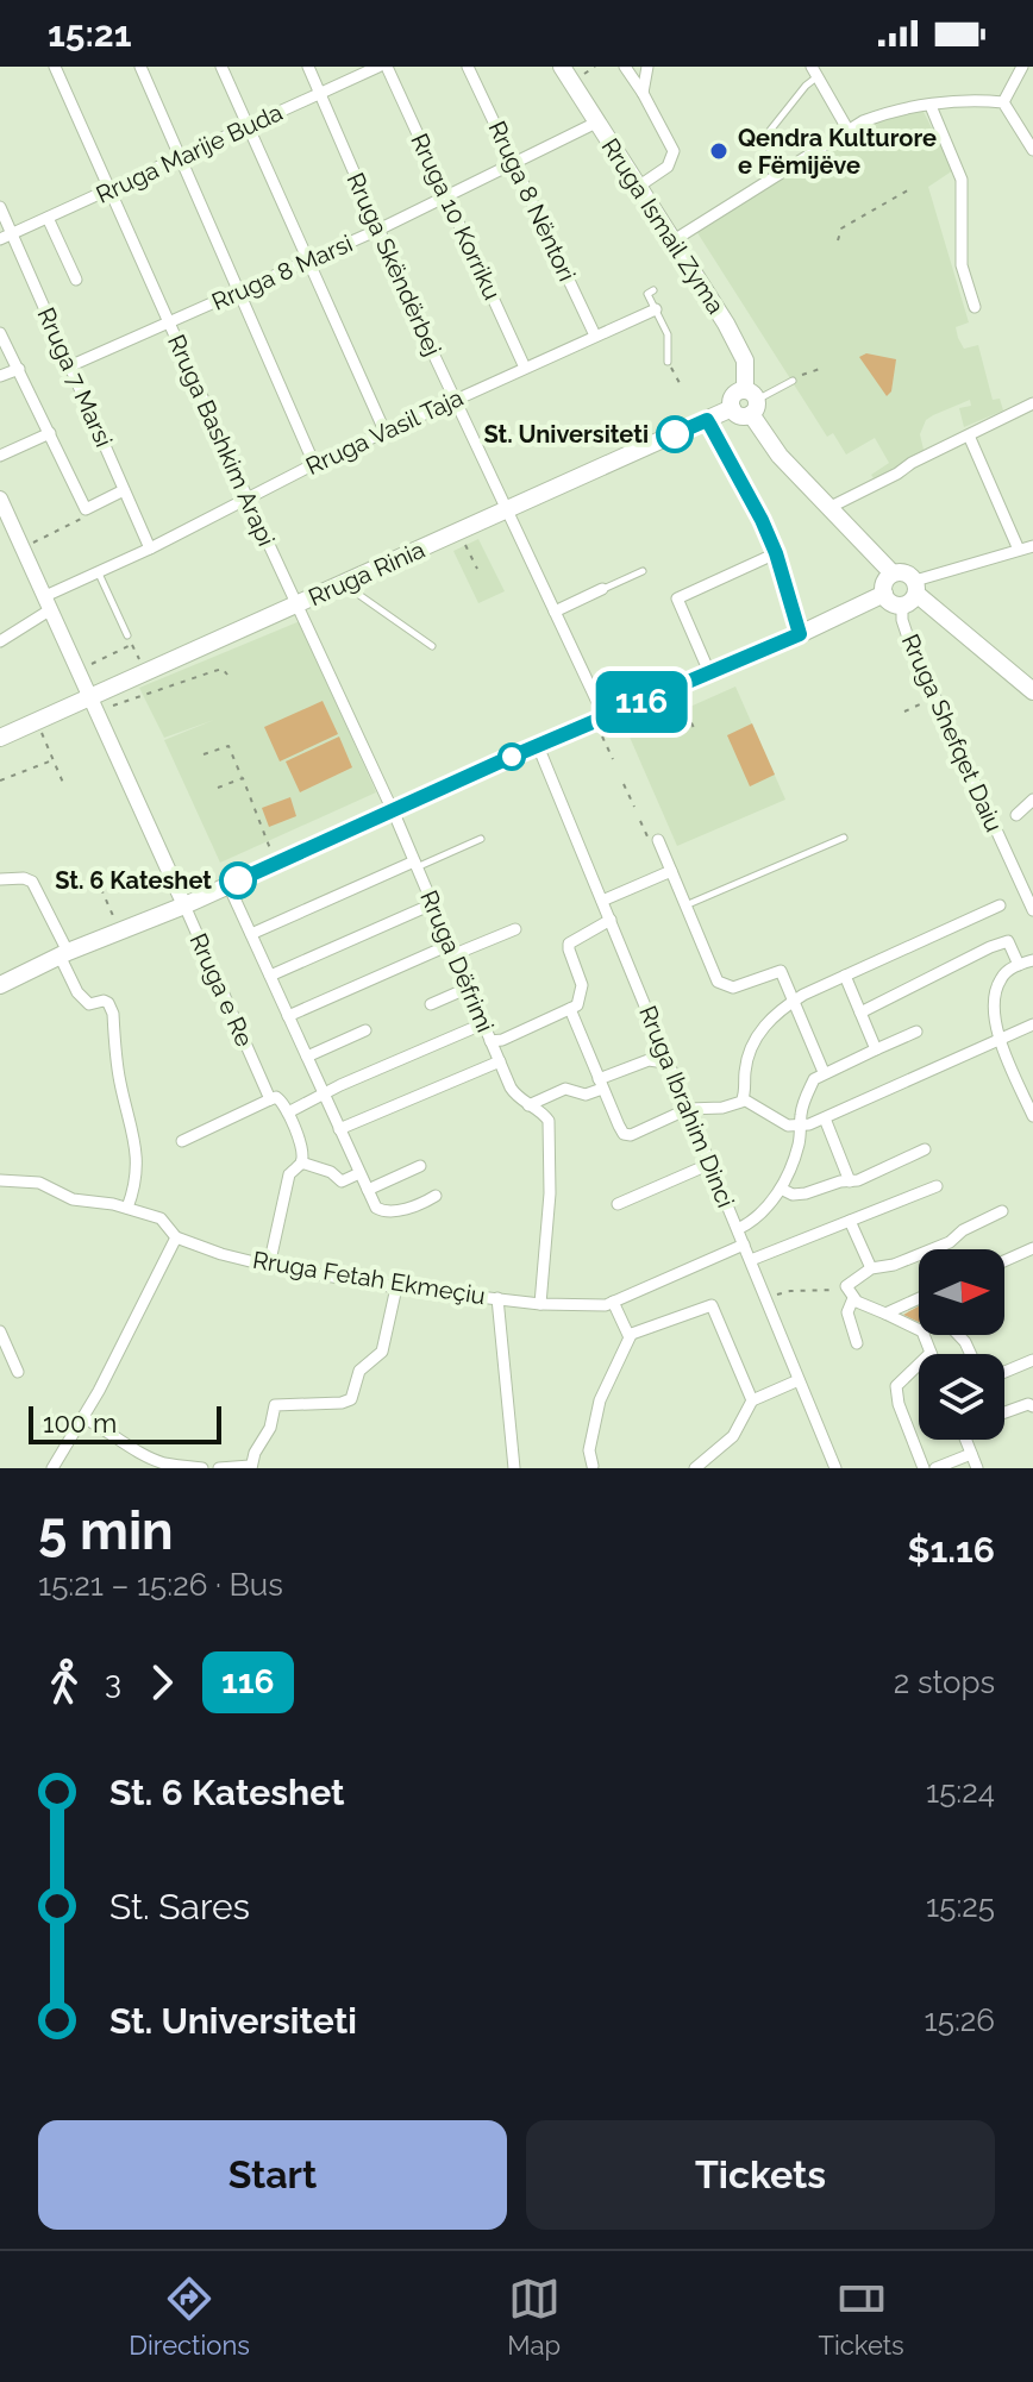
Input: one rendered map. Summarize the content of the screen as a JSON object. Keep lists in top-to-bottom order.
{
  "streets": {
    "main road": ["Rruga Ismail Zyma", "Rruga Rinia"],
    "street": [
      "Rruga Marije Buda",
      "Rruga 8 Nëntori",
      "Rruga 10 Korriku",
      "Rruga Skëndërbej",
      "Rruga 8 Marsi",
      "Rruga 7 Marsi",
      "Rruga Vasil Taja",
      "Rruga Bashkim Arapi",
      "Rruga Shefqet Daiu",
      "Rruga Dëfrimi",
      "Rruga e Re",
      "Rruga Ibrahim Dinci",
      "Rruga Fetah Ekmeçiu"
    ]
  },
  "crossings": [
    ["Rruga Marije Buda", "Rruga Skëndërbej"],
    ["Rruga Marije Buda", "Rruga 7 Marsi"],
    ["Rruga Marije Buda", "Rruga Bashkim Arapi"],
    ["Rruga 8 Nëntori", "Rruga 8 Marsi"],
    ["Rruga 8 Nëntori", "Rruga Vasil Taja"],
    ["Rruga 10 Korriku", "Rruga 8 Marsi"],
    ["Rruga 10 Korriku", "Rruga Vasil Taja"],
    ["Rruga Ismail Zyma", "Rruga 8 Marsi"],
    ["Rruga Ismail Zyma", "Rruga Rinia"],
    ["Rruga Ismail Zyma", "Rruga Shefqet Daiu"],
    ["Rruga Skëndërbej", "Rruga 8 Marsi"],
    ["Rruga Skëndërbej", "Rruga Vasil Taja"],
    ["Rruga Skëndërbej", "Rruga Rinia"],
    ["Rruga 8 Marsi", "Rruga 7 Marsi"],
    ["Rruga 8 Marsi", "Rruga Bashkim Arapi"],
    ["Rruga 7 Marsi", "Rruga Vasil Taja"],
    ["Rruga Vasil Taja", "Rruga Bashkim Arapi"],
    ["Rruga Vasil Taja", "Rruga e Re"],
    ["Rruga Bashkim Arapi", "Rruga Rinia"],
    ["Rruga Bashkim Arapi", "Rruga Dëfrimi"],
    ["Rruga Rinia", "Rruga e Re"],
    ["Rruga Dëfrimi", "Rruga Fetah Ekmeçiu"],
    ["Rruga Ibrahim Dinci", "Rruga Fetah Ekmeçiu"]
  ],
  "places": ["Qendra Kulturore e Fëmijëve", "St. Universiteti", "St. 6 Kateshet"],
  "lines": ["bus line 116"],
  "scale_bar": "100 m",
  "north": "right",
  "page": {
    "status": "15:21",
    "on_map": "116",
    "scale": "100 m",
    "heading": ["5 min", "15:21 – 15:26 · Bus", "$1.16"],
    "legs": ["3", "116", "2 stops"],
    "list": [
      {
        "name": "St. 6 Kateshet",
        "value": "15:24"
      },
      {
        "name": "St. Sares",
        "value": "15:25"
      },
      {
        "name": "St. Universiteti",
        "value": "15:26"
      }
    ],
    "buttons": ["Start", "Tickets"],
    "tabs": ["Directions", "Map", "Tickets"]
  }
}
